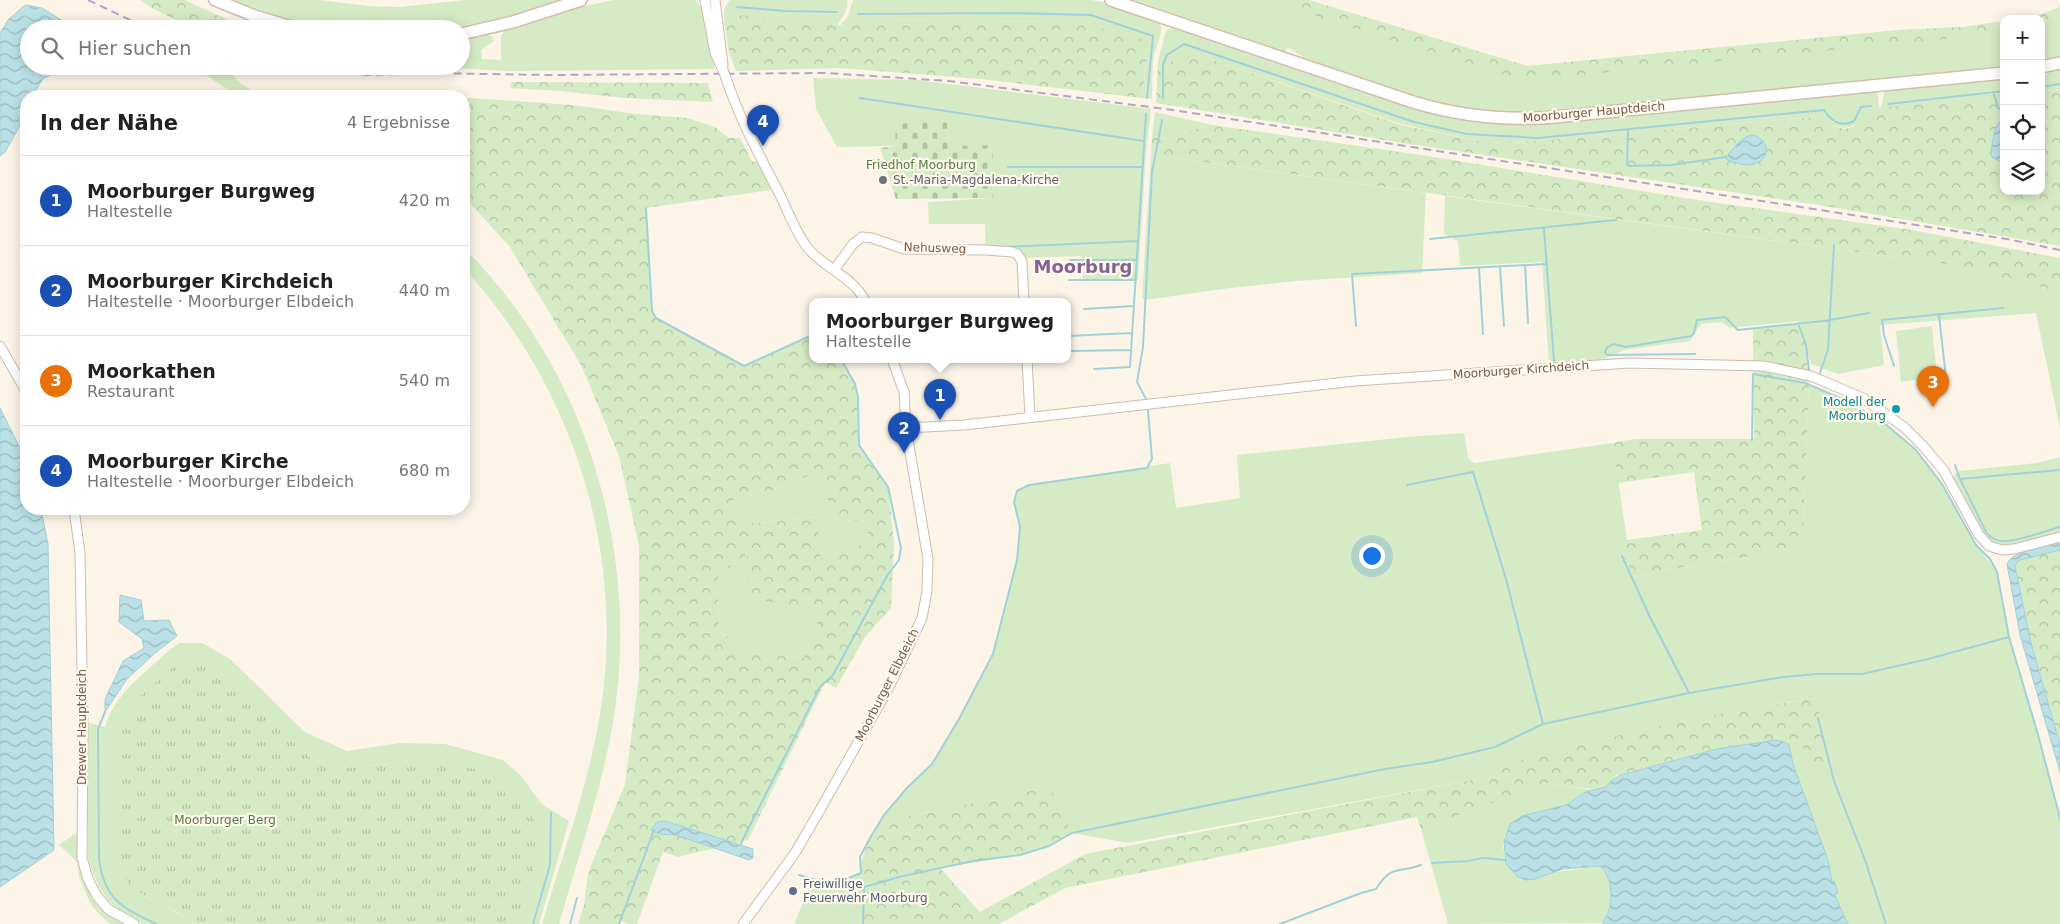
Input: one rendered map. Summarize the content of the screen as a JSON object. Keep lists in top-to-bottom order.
{
  "streets": {
    "main road": ["Moorburger Hauptdeich"],
    "street": [
      "Nehusweg",
      "Moorburger Kirchdeich",
      "Moorburger Elbdeich",
      "Drewer Hauptdeich"
    ]
  },
  "crossings": [
    ["Moorburger Kirchdeich", "Moorburger Elbdeich"]
  ],
  "districts": ["Moorburg"],
  "parks": ["Friedhof Moorburg", "Moorburger Berg"],
  "places": ["St.-Maria-Magdalena-Kirche", "Modell der Moorburg", "Freiwillige Feuerwehr Moorburg"],
  "page": {
    "map_buttons": ["+", "−"],
    "search": "Hier suchen",
    "heading": ["In der Nähe", "4 Ergebnisse"],
    "pins": [
      "4",
      "3",
      "1",
      "2"
    ],
    "list": [
      {
        "mark": "1",
        "name": "Moorburger Burgweg",
        "note": "Haltestelle",
        "value": "420 m"
      },
      {
        "mark": "2",
        "name": "Moorburger Kirchdeich",
        "note": "Haltestelle · Moorburger Elbdeich",
        "value": "440 m"
      },
      {
        "mark": "3",
        "name": "Moorkathen",
        "note": "Restaurant",
        "value": "540 m"
      },
      {
        "mark": "4",
        "name": "Moorburger Kirche",
        "note": "Haltestelle · Moorburger Elbdeich",
        "value": "680 m"
      }
    ],
    "popup": ["Moorburger Burgweg", "Haltestelle"]
  }
}
